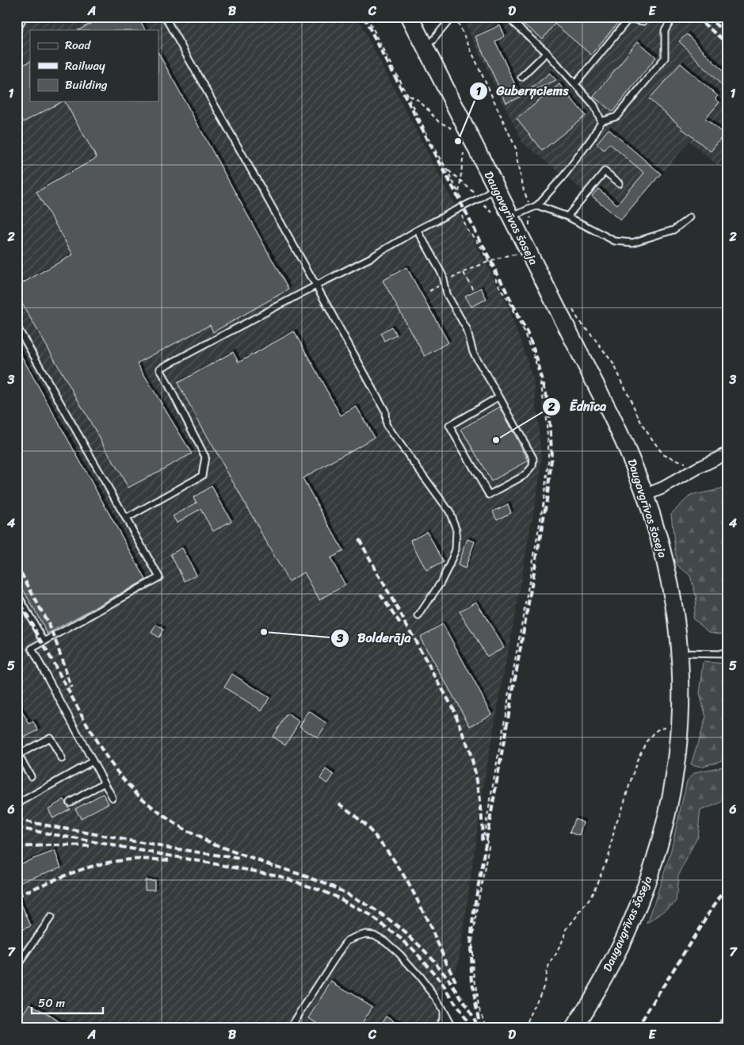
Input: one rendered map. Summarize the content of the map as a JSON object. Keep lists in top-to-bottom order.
{
  "streets": {
    "main road": ["Daugavgrīvas šoseja"]
  },
  "places": ["Guberņciems", "Ēdnīca", "Bolderāja"],
  "legend": ["Road", "Railway", "Building"],
  "scale_bar": "50 m",
  "grid": {
    "columns": [
      "A",
      "B",
      "C",
      "D",
      "E"
    ],
    "rows": [
      "1",
      "2",
      "3",
      "4",
      "5",
      "6",
      "7"
    ]
  }
}
